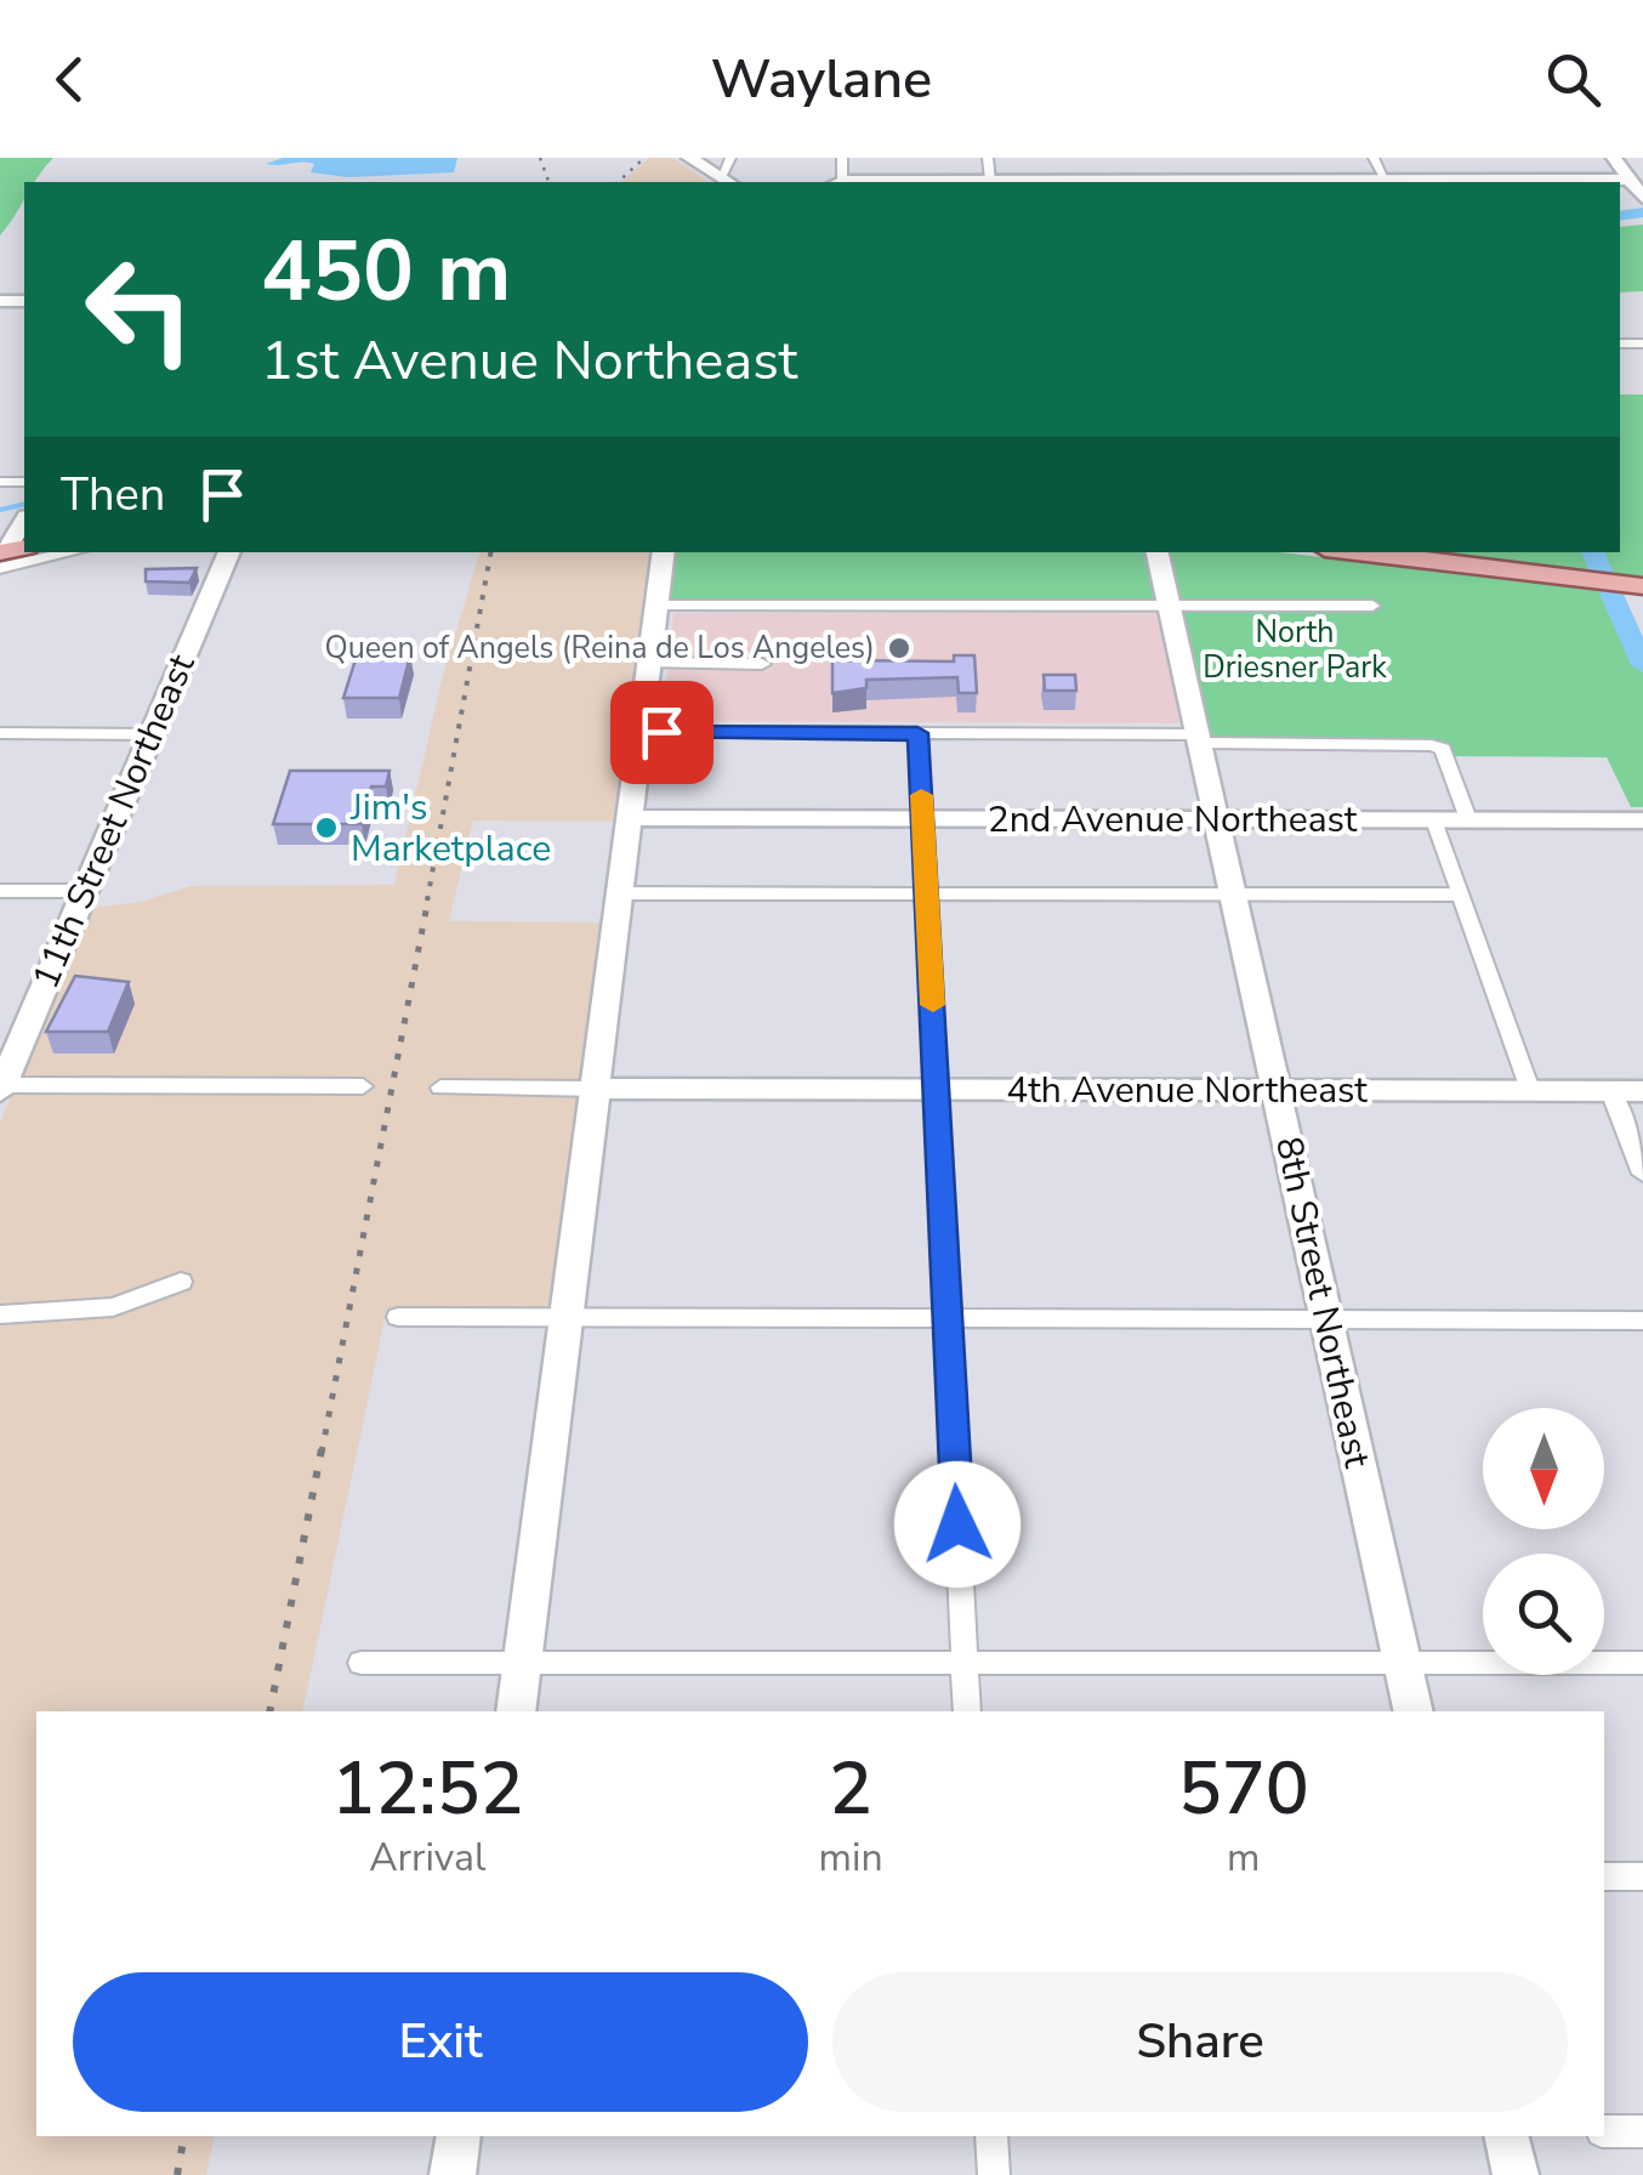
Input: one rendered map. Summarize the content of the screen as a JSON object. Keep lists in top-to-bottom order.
{
  "streets": {
    "street": [
      "2nd Avenue Northeast",
      "11th Street Northeast",
      "4th Avenue Northeast",
      "8th Street Northeast"
    ]
  },
  "crossings": [
    ["2nd Avenue Northeast", "8th Street Northeast"],
    ["4th Avenue Northeast", "8th Street Northeast"]
  ],
  "parks": ["North Driesner Park"],
  "places": ["Queen of Angels (Reina de Los Angeles)", "Jim's Marketplace"],
  "north": "bottom",
  "page": {
    "header": "Waylane",
    "turn": ["450 m", "1st Avenue Northeast"],
    "then": "Then",
    "eta": [
      "12:52",
      "Arrival",
      "2",
      "min",
      "570",
      "m"
    ],
    "buttons": ["Exit", "Share"]
  }
}
